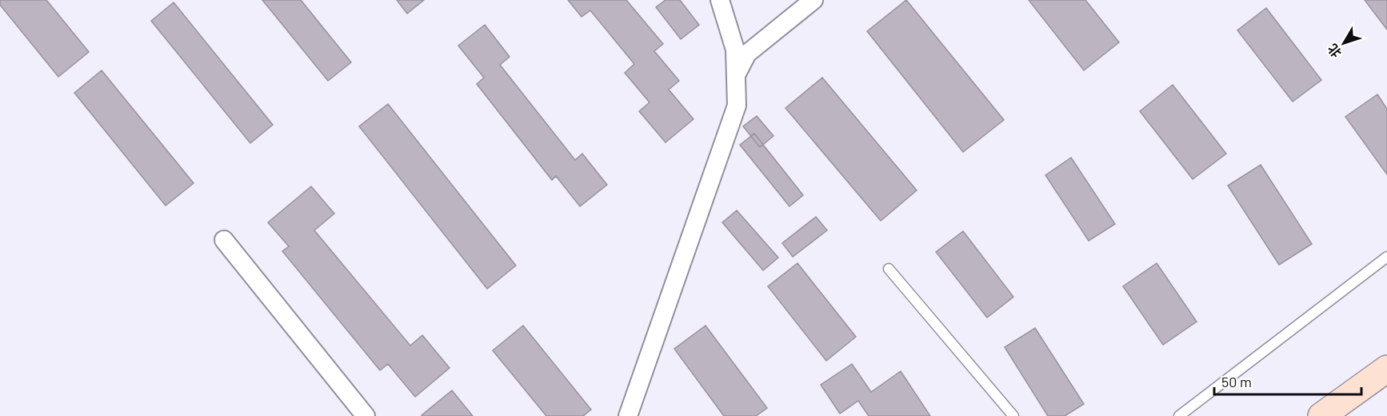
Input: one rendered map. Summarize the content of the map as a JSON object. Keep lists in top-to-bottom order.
{
  "scale_bar": "50 m",
  "north": "bottom left"
}
